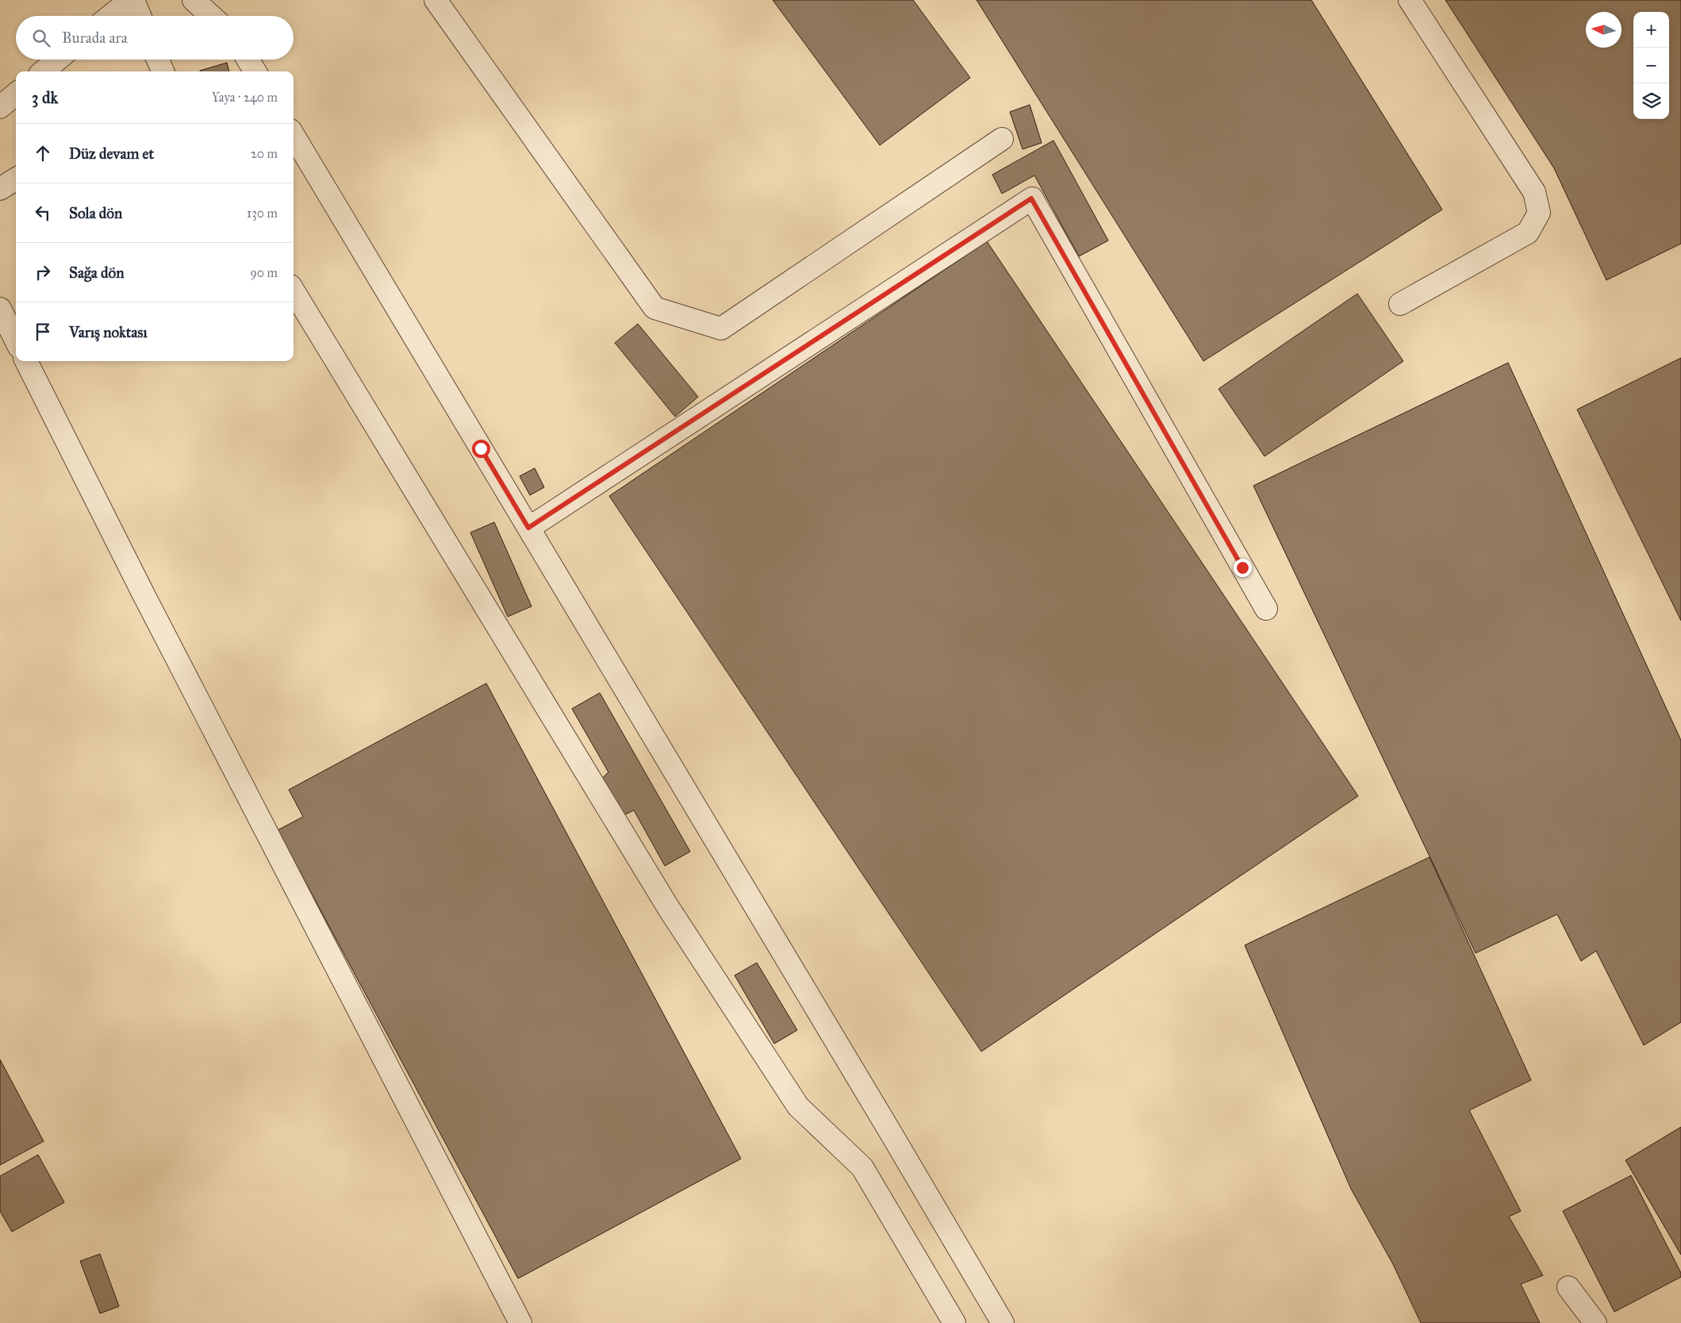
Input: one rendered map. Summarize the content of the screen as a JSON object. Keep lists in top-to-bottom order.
{
  "north": "left",
  "page": {
    "map_buttons": ["+", "−"],
    "search": "Burada ara",
    "heading": ["3 dk", "Yaya · 240 m"],
    "list": [
      ["Düz devam et", "20 m"],
      ["Sola dön", "130 m"],
      ["Sağa dön", "90 m"],
      "Varış noktası"
    ]
  }
}
